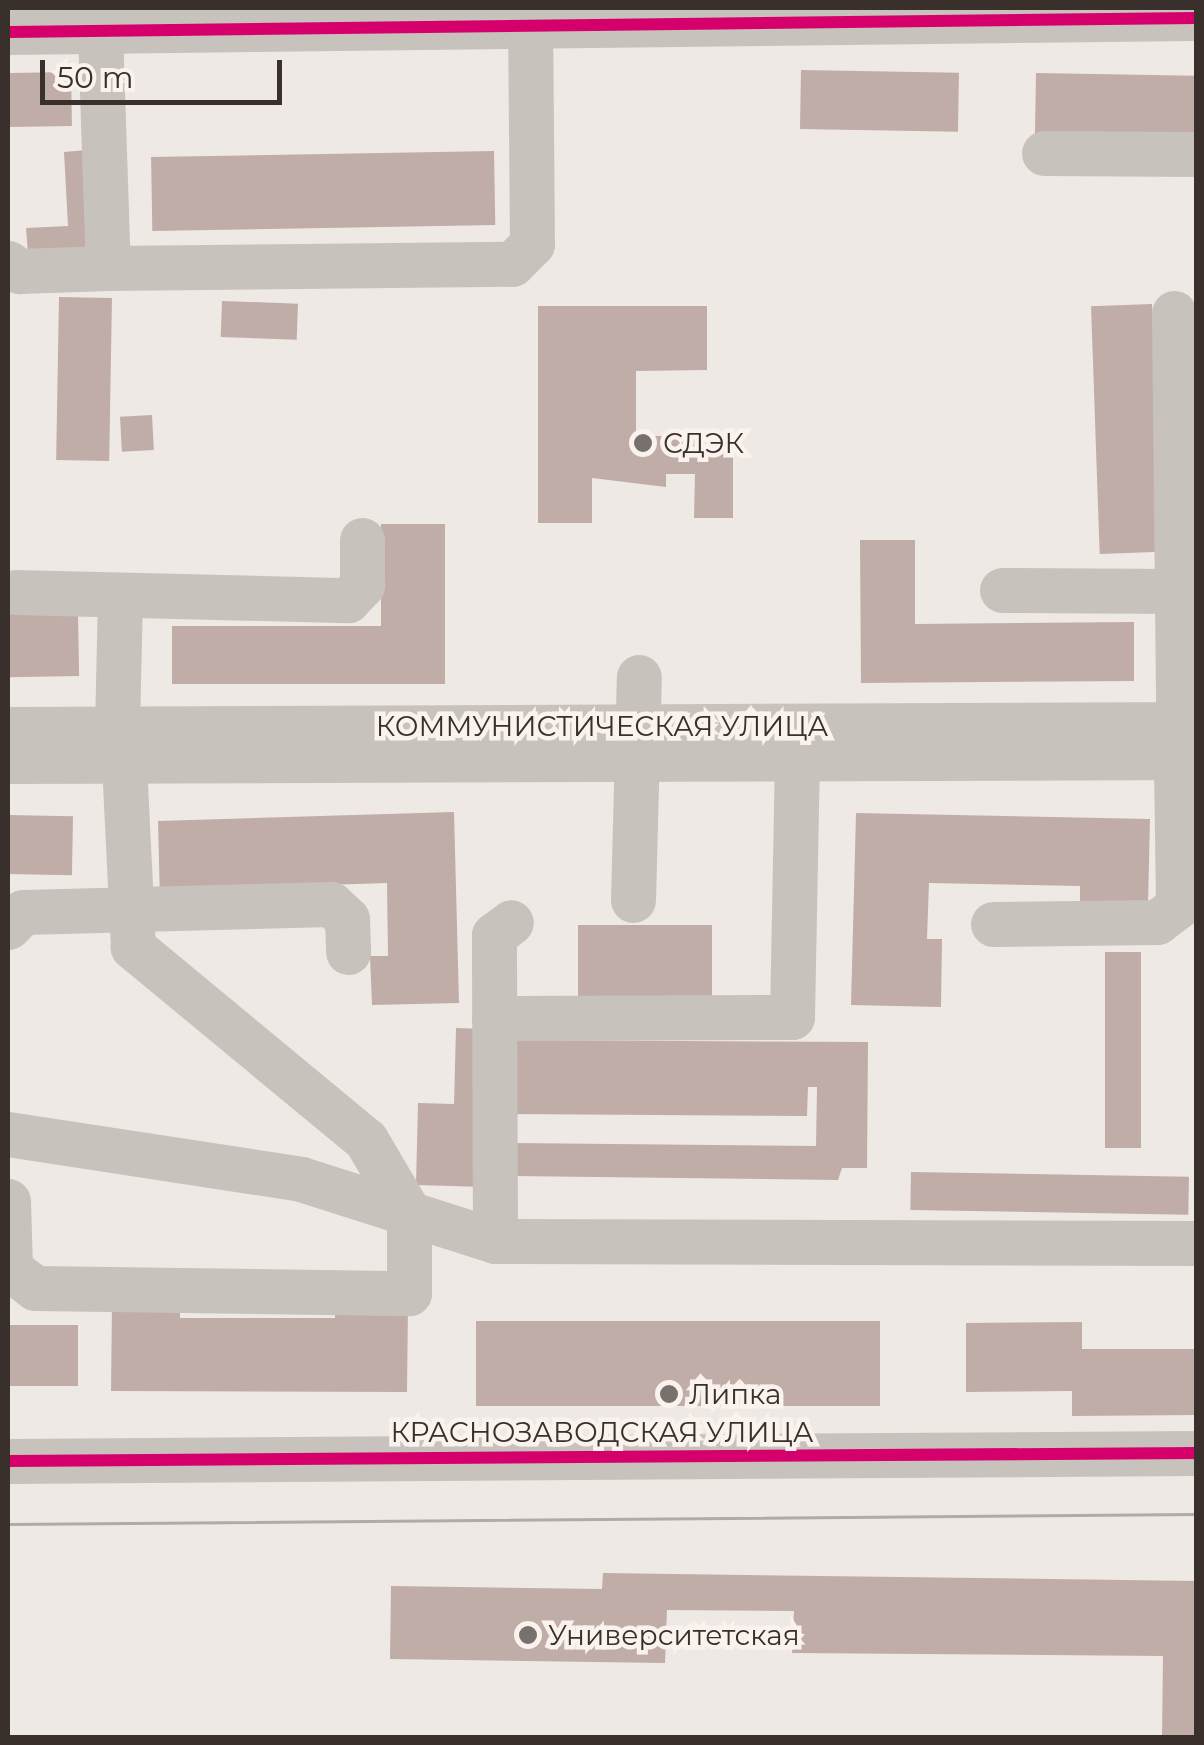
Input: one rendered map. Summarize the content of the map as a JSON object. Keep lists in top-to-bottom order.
{
  "streets": {
    "street": ["КОММУНИСТИЧЕСКАЯ УЛИЦА", "КРАСНОЗАВОДСКАЯ УЛИЦА"]
  },
  "places": ["СДЭК", "Липка", "Университетская"],
  "scale_bar": "50 m"
}
